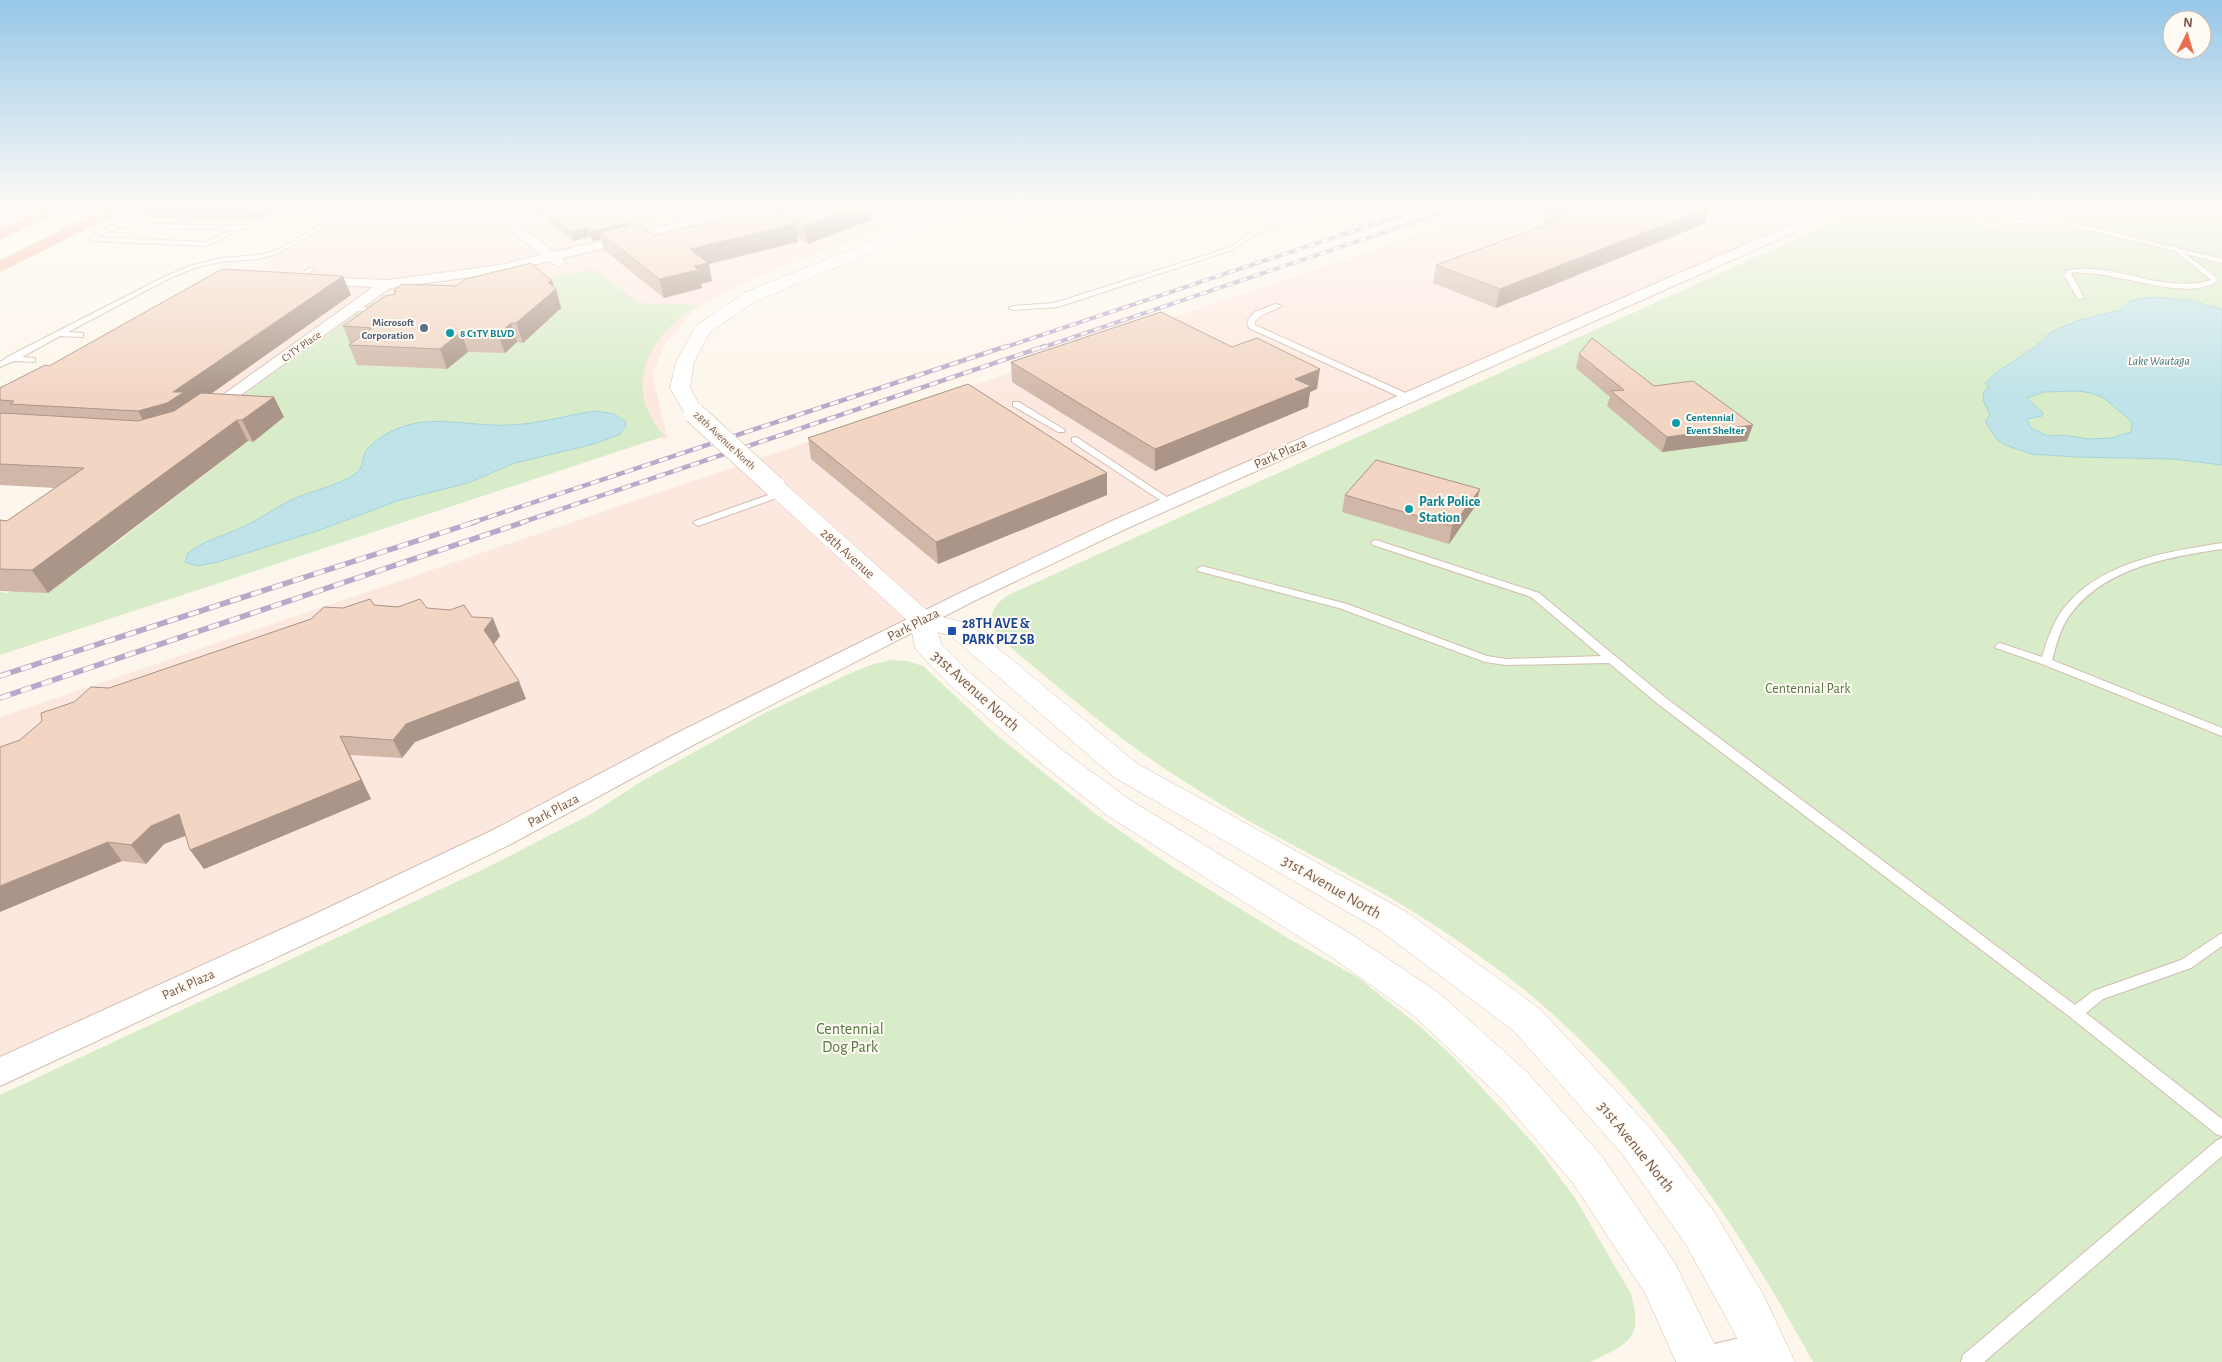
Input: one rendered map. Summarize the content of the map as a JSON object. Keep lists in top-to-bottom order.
{
  "streets": {
    "main road": ["28th Avenue North", "28th Avenue", "31st Avenue North"],
    "street": ["C1TY Place", "Park Plaza"]
  },
  "crossings": [
    ["28th Avenue North", "28th Avenue"],
    ["Park Plaza", "28th Avenue"],
    ["Park Plaza", "31st Avenue North"],
    ["28th Avenue", "31st Avenue North"]
  ],
  "water": ["Lake Wautaga"],
  "parks": ["Centennial Park", "Centennial Dog Park"],
  "places": {
    "other": [
      "Microsoft Corporation",
      "8 C1TY BLVD",
      "Centennial Event Shelter",
      "Park Police Station"
    ],
    "transit": ["28TH AVE & PARK PLZ SB"]
  },
  "north": "top"
}
